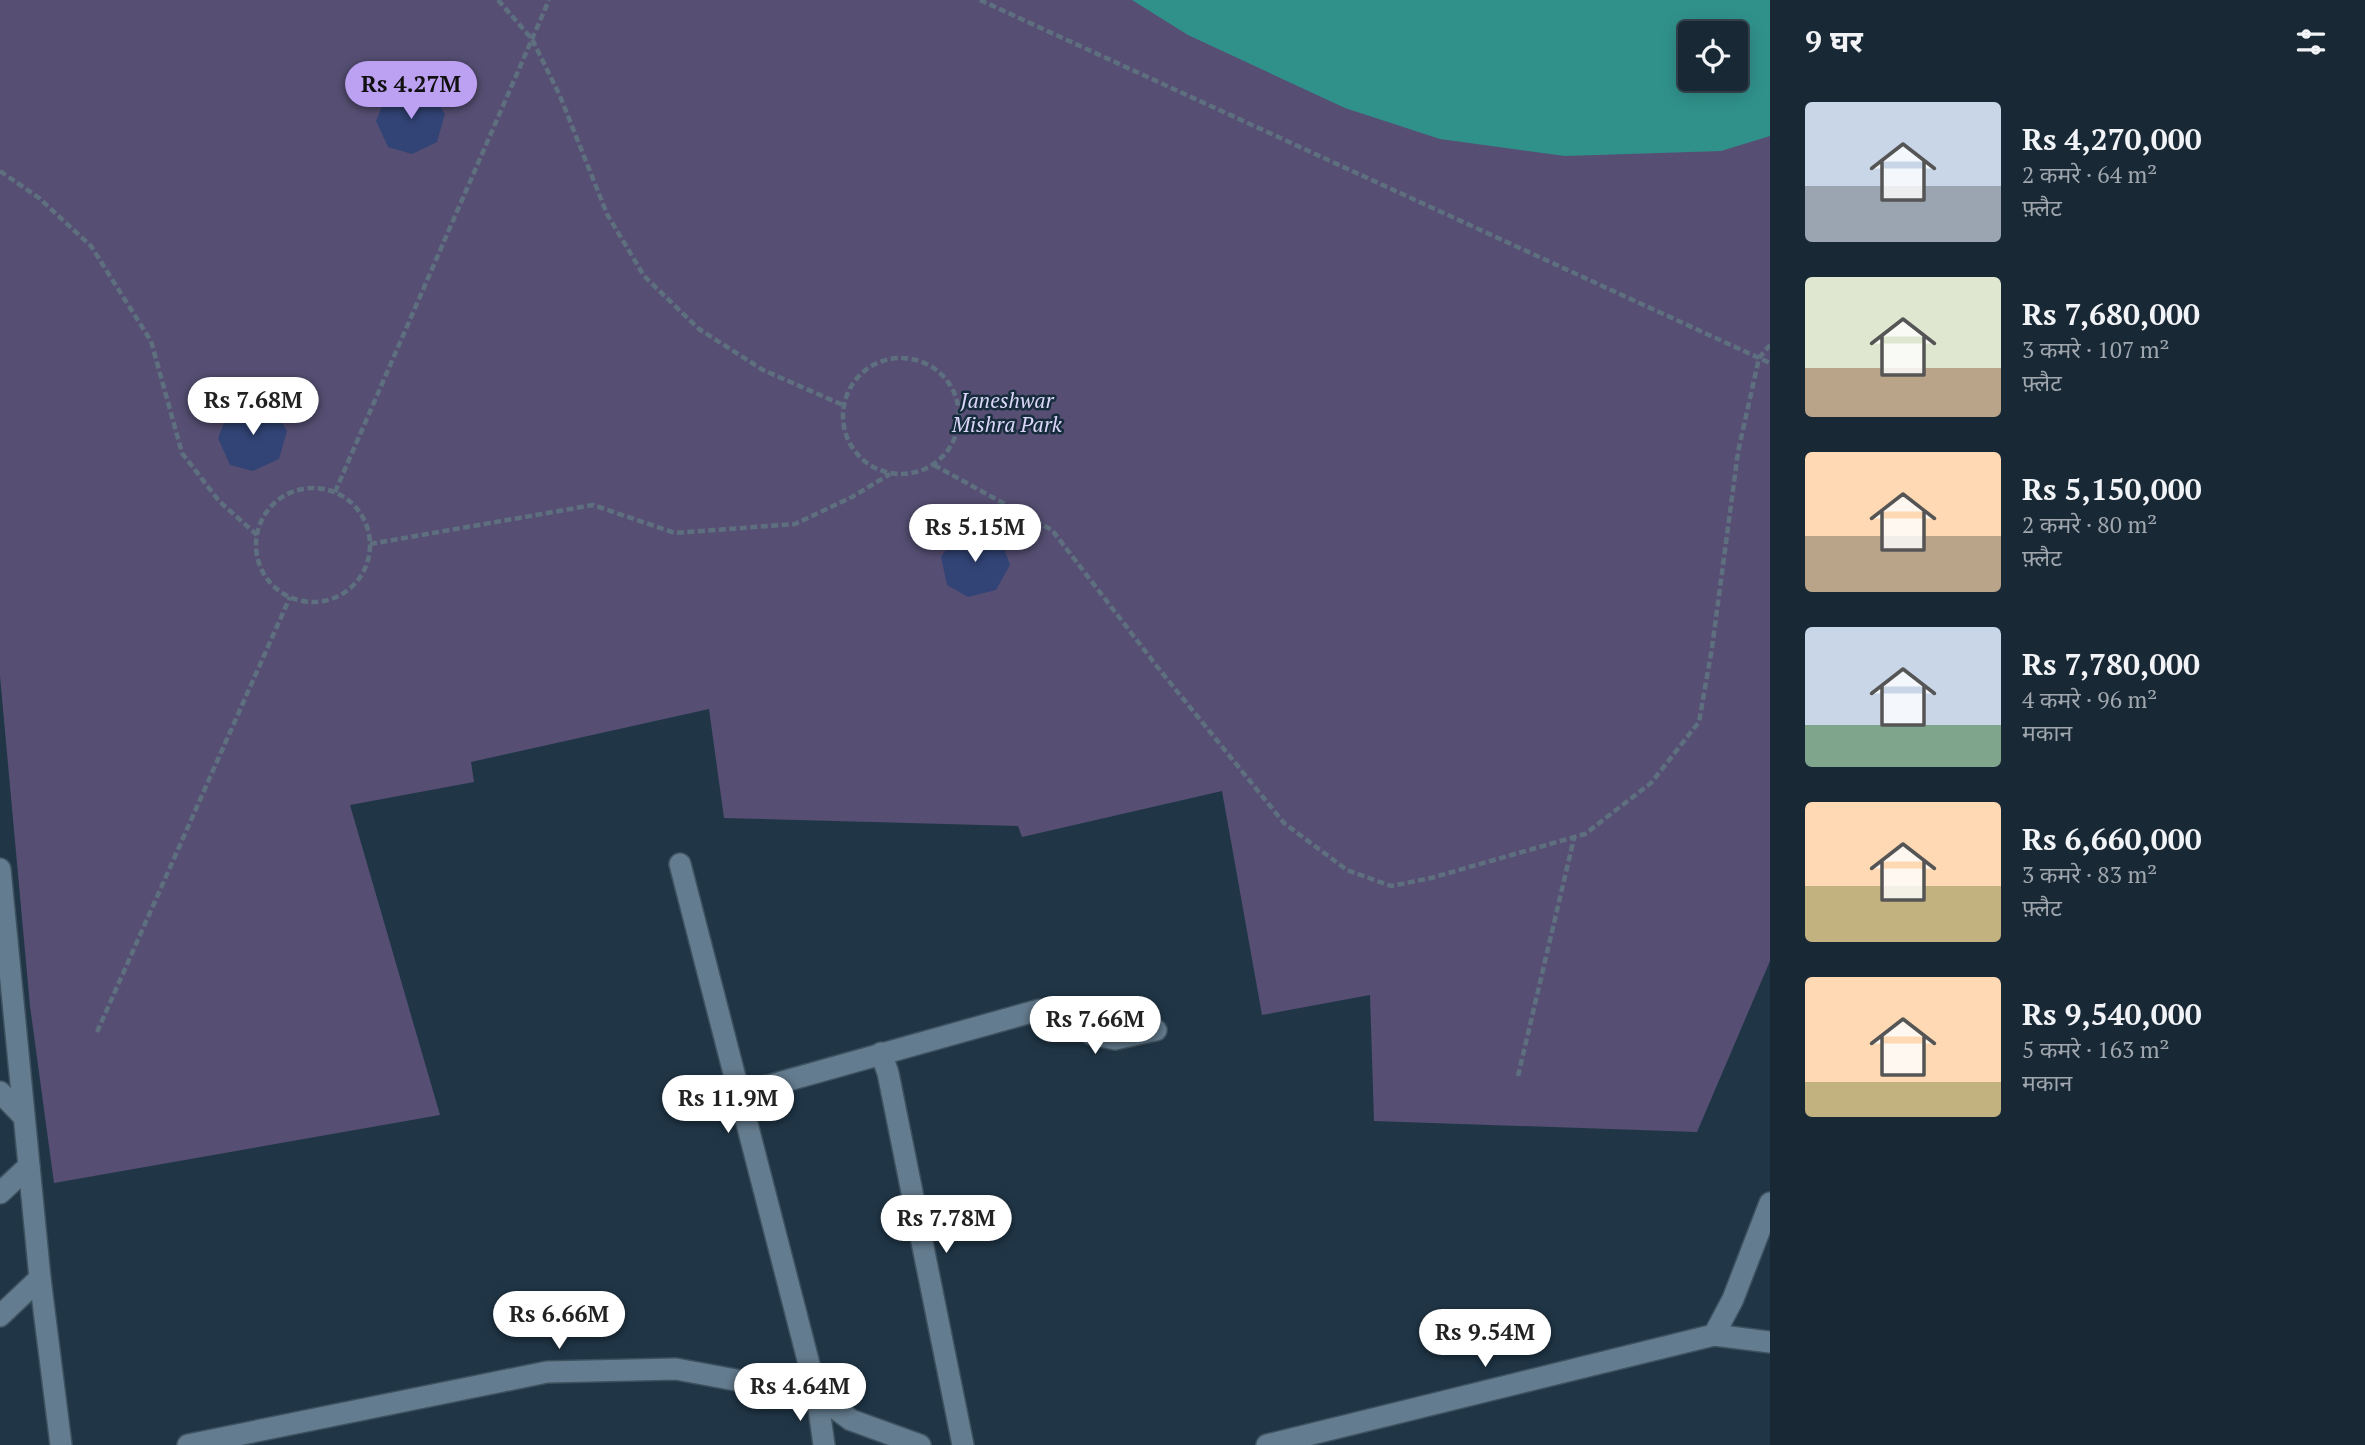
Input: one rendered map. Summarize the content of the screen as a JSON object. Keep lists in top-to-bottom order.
{
  "parks": ["Janeshwar Mishra Park"],
  "page": {
    "heading": "9 घर",
    "price": [
      "Rs 4.27M",
      "Rs 7.68M",
      "Rs 5.15M",
      "Rs 7.66M",
      "Rs 11.9M",
      "Rs 7.78M",
      "Rs 6.66M",
      "Rs 9.54M",
      "Rs 4.64M"
    ],
    "list": [
      {
        "name": "Rs 4,270,000",
        "note": "2 कमरे · 64 m² · फ़्लैट"
      },
      {
        "name": "Rs 7,680,000",
        "note": "3 कमरे · 107 m² · फ़्लैट"
      },
      {
        "name": "Rs 5,150,000",
        "note": "2 कमरे · 80 m² · फ़्लैट"
      },
      {
        "name": "Rs 7,780,000",
        "note": "4 कमरे · 96 m² · मकान"
      },
      {
        "name": "Rs 6,660,000",
        "note": "3 कमरे · 83 m² · फ़्लैट"
      },
      {
        "name": "Rs 9,540,000",
        "note": "5 कमरे · 163 m² · मकान"
      }
    ]
  }
}
